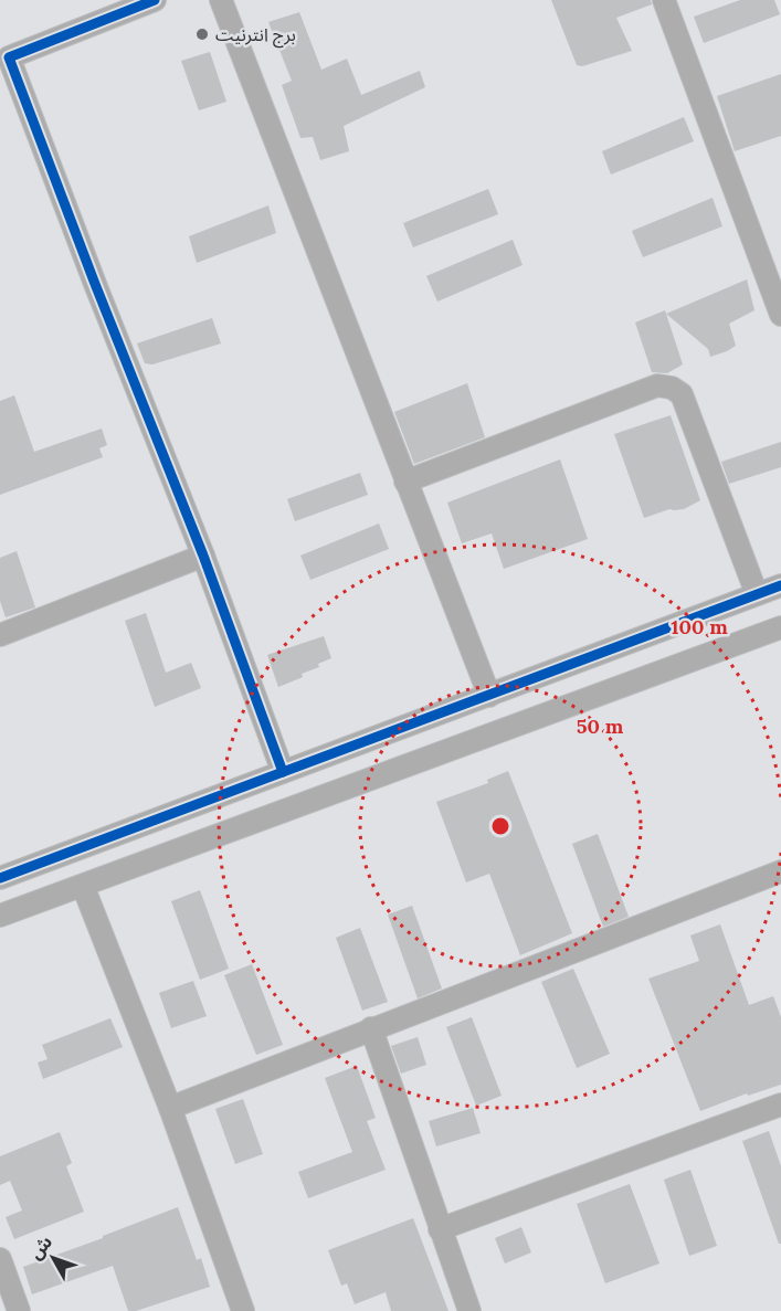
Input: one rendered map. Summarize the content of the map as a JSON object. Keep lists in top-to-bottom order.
{
  "places": ["برج انترنيت"],
  "north": "top left",
  "rings": ["100 m", "50 m"]
}
